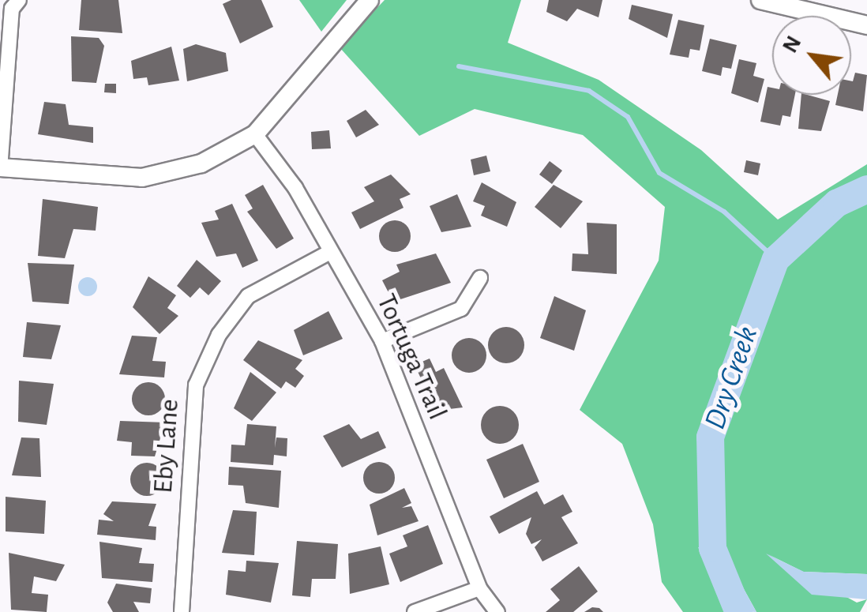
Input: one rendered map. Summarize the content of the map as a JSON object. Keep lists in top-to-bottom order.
{
  "streets": {
    "street": ["Tortuga Trail", "Eby Lane"]
  },
  "crossings": [
    ["Tortuga Trail", "Eby Lane"]
  ],
  "water": ["Dry Creek"],
  "north": "top left"
}
